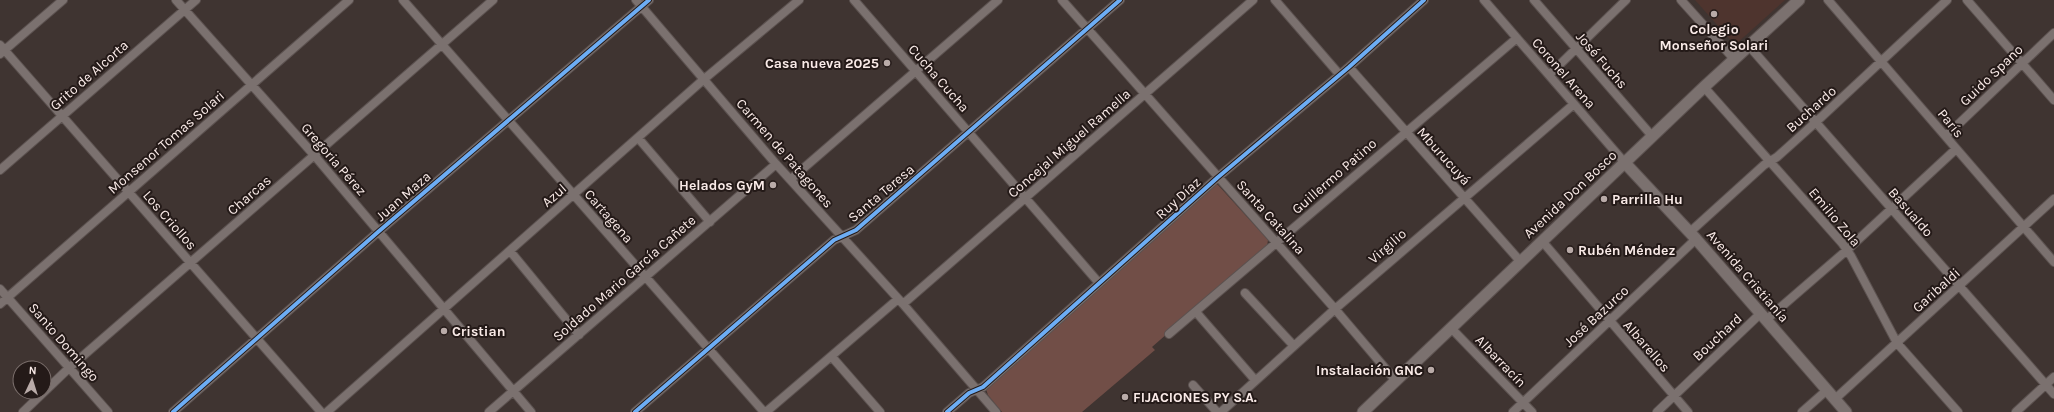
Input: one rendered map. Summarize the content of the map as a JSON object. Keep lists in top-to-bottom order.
{
  "streets": {
    "main road": ["Avenida Don Bosco", "Avenida Cristianía"],
    "street": [
      "José Fuchs",
      "Coronel Arena",
      "Grito de Alcorta",
      "Guido Spano",
      "Cucha Cucha",
      "Buchardo",
      "París",
      "Monsenor Tomas Solari",
      "Concejal Miguel Ramella",
      "Carmen de Patagones",
      "Mburucuyá",
      "Gregoria Pérez",
      "Guillermo Patino",
      "Santa Teresa",
      "Charcas",
      "Azul",
      "Juan Maza",
      "Ruy Díaz",
      "Basualdo",
      "Cartagena",
      "Santa Catalina",
      "Emilio Zola",
      "Los Criollos",
      "Virgilio",
      "Soldado Mario García Cañete",
      "Garibaldi",
      "José Bazurco",
      "Bouchard",
      "Santo Domingo",
      "Albarellos",
      "Albarracín"
    ]
  },
  "crossings": [
    ["José Fuchs", "Avenida Don Bosco"],
    ["Coronel Arena", "Guillermo Patino"],
    ["Coronel Arena", "Avenida Don Bosco"],
    ["Coronel Arena", "Virgilio"],
    ["Coronel Arena", "Avenida Cristianía"],
    ["Grito de Alcorta", "Gregoria Pérez"],
    ["Grito de Alcorta", "Los Criollos"],
    ["Guido Spano", "París"],
    ["Cucha Cucha", "Concejal Miguel Ramella"],
    ["Cucha Cucha", "Santa Teresa"],
    ["Cucha Cucha", "Ruy Díaz"],
    ["Buchardo", "París"],
    ["Buchardo", "Basualdo"],
    ["Buchardo", "Emilio Zola"],
    ["Buchardo", "Avenida Cristianía"],
    ["Buchardo", "José Bazurco"],
    ["París", "Garibaldi"],
    ["Monsenor Tomas Solari", "Gregoria Pérez"],
    ["Monsenor Tomas Solari", "Los Criollos"],
    ["Monsenor Tomas Solari", "Santo Domingo"],
    ["Concejal Miguel Ramella", "Carmen de Patagones"],
    ["Concejal Miguel Ramella", "Cartagena"],
    ["Concejal Miguel Ramella", "Santa Catalina"],
    ["Carmen de Patagones", "Santa Teresa"],
    ["Carmen de Patagones", "Azul"],
    ["Carmen de Patagones", "Juan Maza"],
    ["Carmen de Patagones", "Ruy Díaz"],
    ["Carmen de Patagones", "Soldado Mario García Cañete"],
    ["Mburucuyá", "Guillermo Patino"],
    ["Mburucuyá", "Avenida Don Bosco"],
    ["Mburucuyá", "Ruy Díaz"],
    ["Mburucuyá", "Virgilio"],
    ["Gregoria Pérez", "Charcas"],
    ["Gregoria Pérez", "Azul"],
    ["Gregoria Pérez", "Juan Maza"],
    ["Gregoria Pérez", "Soldado Mario García Cañete"],
    ["Guillermo Patino", "Santa Catalina"],
    ["Santa Teresa", "Cartagena"],
    ["Santa Teresa", "Santa Catalina"],
    ["Avenida Don Bosco", "Basualdo"],
    ["Avenida Don Bosco", "Santa Catalina"],
    ["Avenida Don Bosco", "Emilio Zola"],
    ["Avenida Don Bosco", "Avenida Cristianía"],
    ["Avenida Don Bosco", "Albarellos"],
    ["Avenida Don Bosco", "Albarracín"],
    ["Charcas", "Cartagena"],
    ["Charcas", "Los Criollos"],
    ["Charcas", "Santo Domingo"],
    ["Azul", "Cartagena"],
    ["Juan Maza", "Cartagena"],
    ["Juan Maza", "Los Criollos"],
    ["Ruy Díaz", "Santa Catalina"],
    ["Basualdo", "Garibaldi"],
    ["Cartagena", "Soldado Mario García Cañete"],
    ["Santa Catalina", "Virgilio"],
    ["Emilio Zola", "Garibaldi"],
    ["Avenida Cristianía", "Garibaldi"],
    ["Avenida Cristianía", "José Bazurco"],
    ["Avenida Cristianía", "Bouchard"],
    ["José Bazurco", "Albarellos"],
    ["José Bazurco", "Albarracín"],
    ["Bouchard", "Albarellos"]
  ],
  "places": [
    "Colegio Monseñor Solari",
    "Casa nueva 2025",
    "Helados GyM",
    "Parrilla Hu",
    "Rubén Méndez",
    "Cristian",
    "Instalación GNC",
    "FIJACIONES PY S.A."
  ],
  "north": "top"
}
